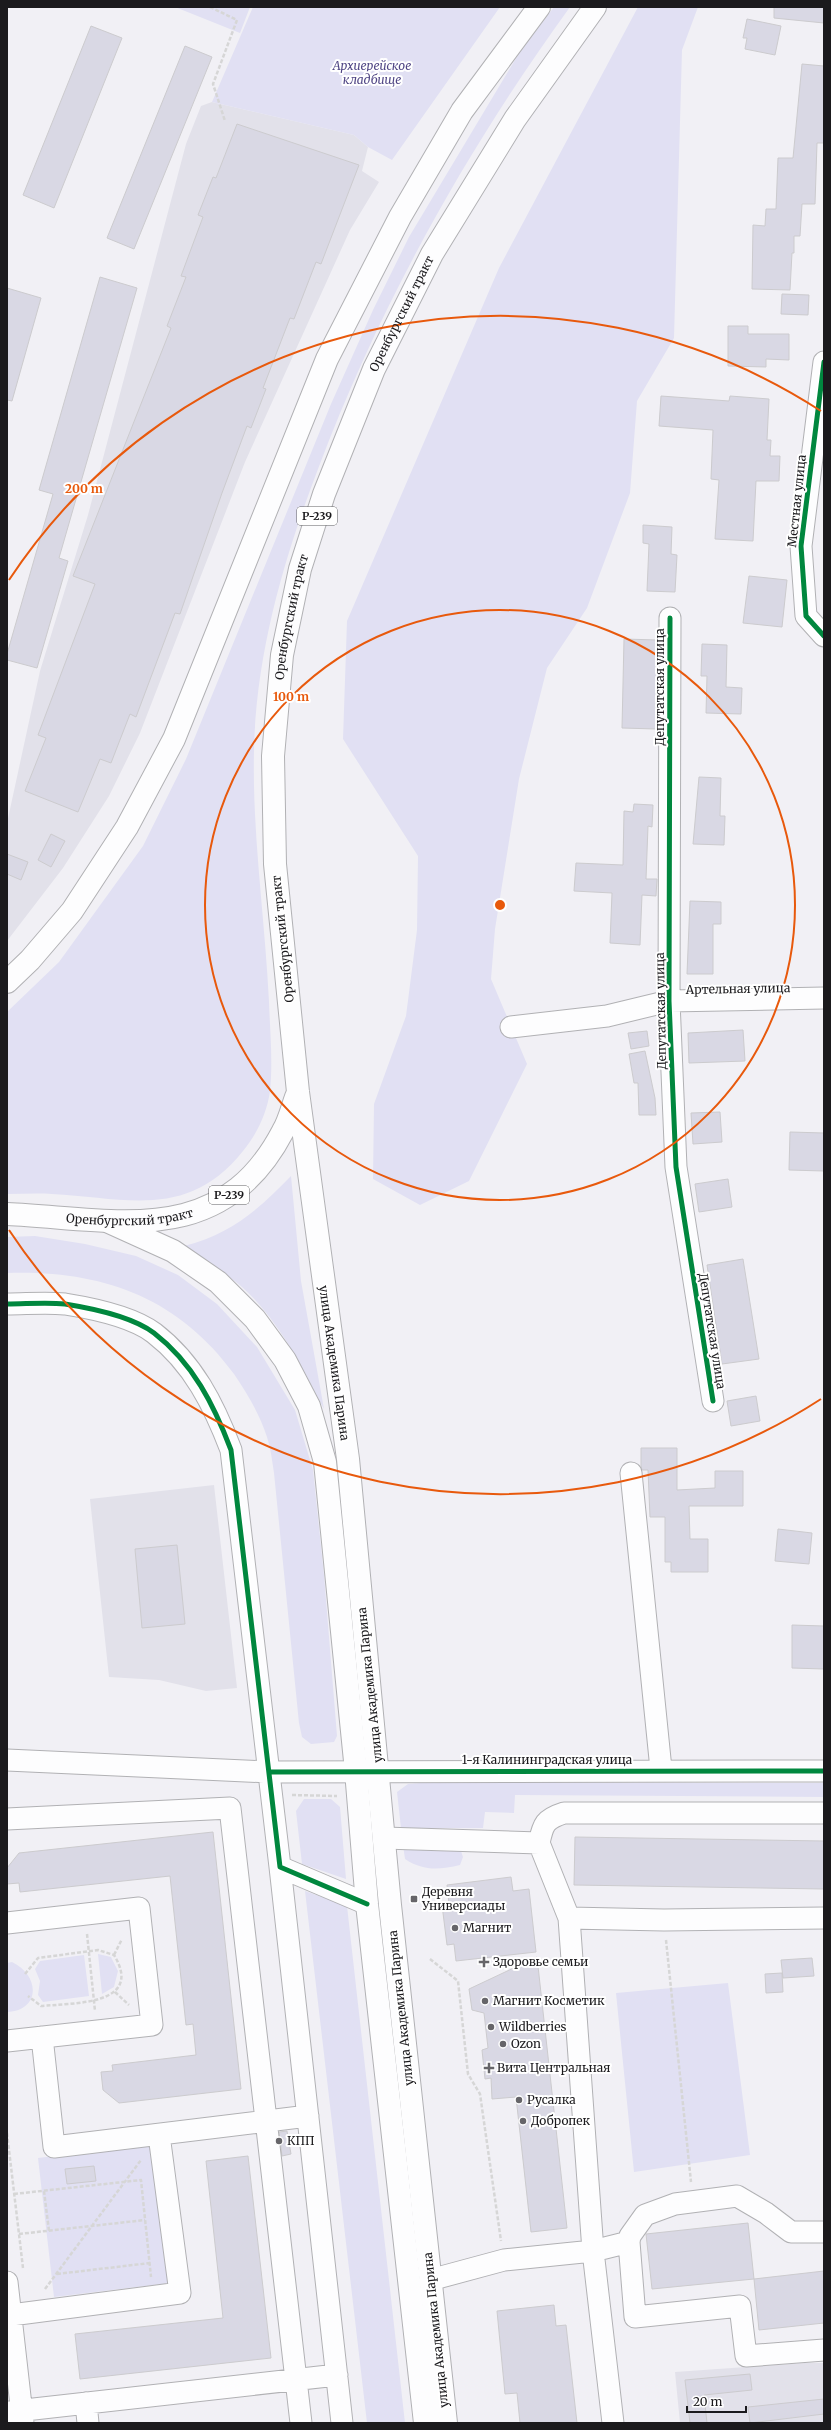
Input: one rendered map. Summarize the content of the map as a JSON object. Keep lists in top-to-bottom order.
{
  "streets": {
    "main road": ["Оренбургский тракт", "Р-239", "улица Академика Парина"],
    "street": [
      "Местная улица",
      "Депутатская улица",
      "Артельная улица",
      "1-я Калининградская улица"
    ]
  },
  "crossings": [
    ["Оренбургский тракт", "улица Академика Парина"],
    ["Депутатская улица", "Артельная улица"],
    ["улица Академика Парина", "1-я Калининградская улица"]
  ],
  "parks": ["Архиерейское кладбище"],
  "places": {
    "transit": ["Деревня Универсиады"],
    "other": [
      "Магнит",
      "Магнит Косметик",
      "Wildberries",
      "Ozon",
      "Русалка",
      "Добропек",
      "КПП"
    ],
    "health": ["Здоровье семьи", "Вита Центральная"]
  },
  "scale_bar": "20 m",
  "rings": ["200 m", "100 m"]
}
